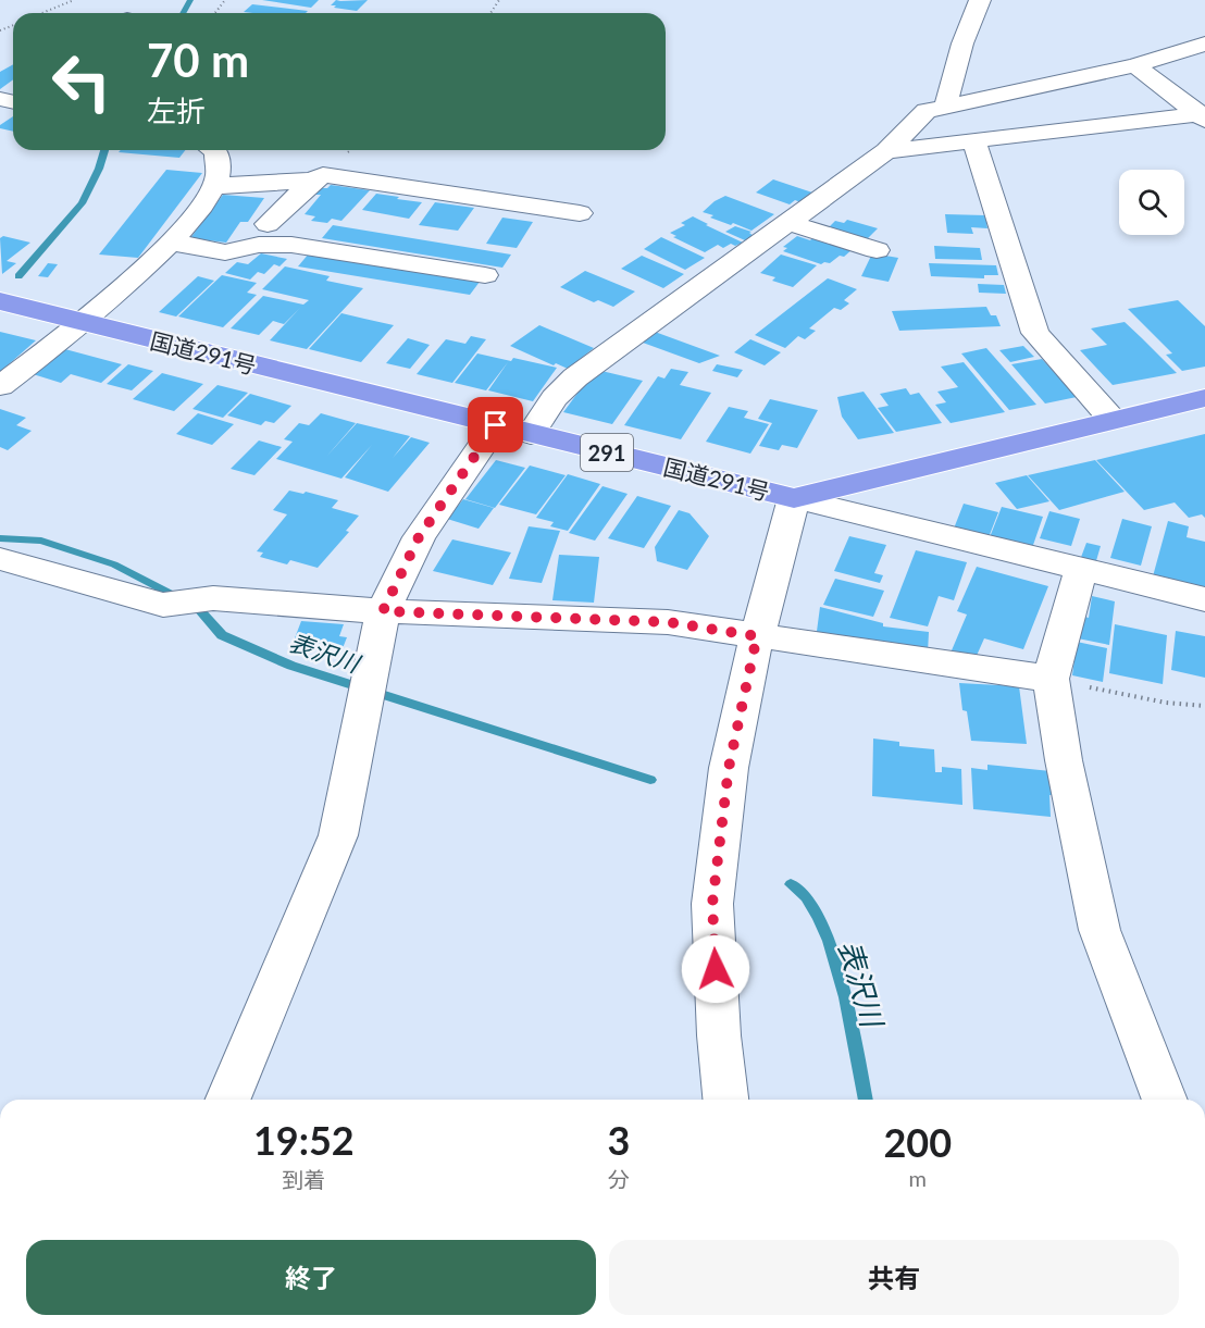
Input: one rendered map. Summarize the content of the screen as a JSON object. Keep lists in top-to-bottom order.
{
  "streets": {
    "highway": ["国道291号", "291"]
  },
  "water": ["表沢川"],
  "page": {
    "turn": ["70 m", "左折"],
    "eta": [
      "19:52",
      "到着",
      "3",
      "分",
      "200",
      "m"
    ],
    "buttons": ["終了", "共有"]
  }
}
